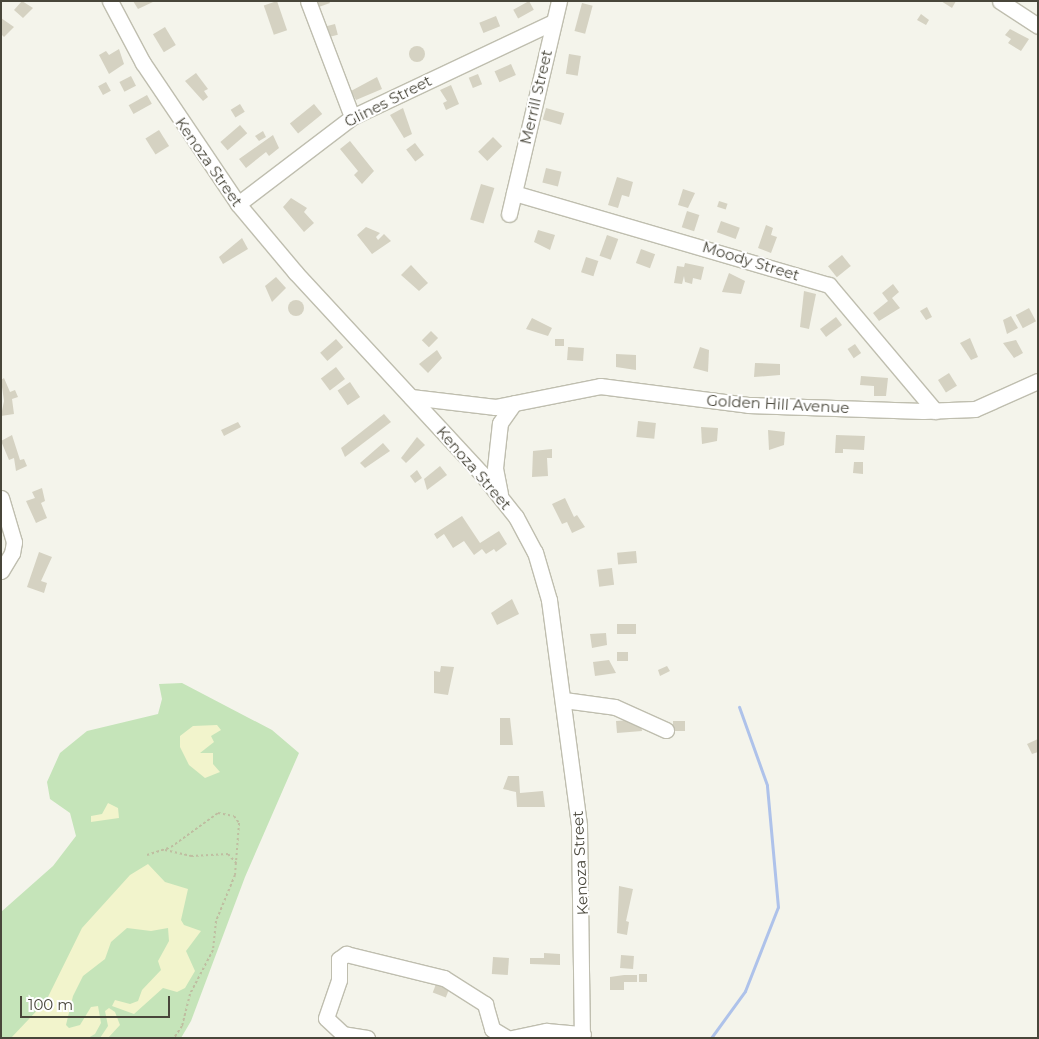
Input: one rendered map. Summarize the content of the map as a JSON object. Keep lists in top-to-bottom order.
{
  "streets": {
    "street": [
      "Merrill Street",
      "Glines Street",
      "Kenoza Street",
      "Moody Street",
      "Golden Hill Avenue"
    ]
  },
  "crossings": [
    ["Merrill Street", "Glines Street"],
    ["Merrill Street", "Moody Street"],
    ["Glines Street", "Kenoza Street"],
    ["Kenoza Street", "Golden Hill Avenue"],
    ["Moody Street", "Golden Hill Avenue"]
  ],
  "scale_bar": "100 m"
}
